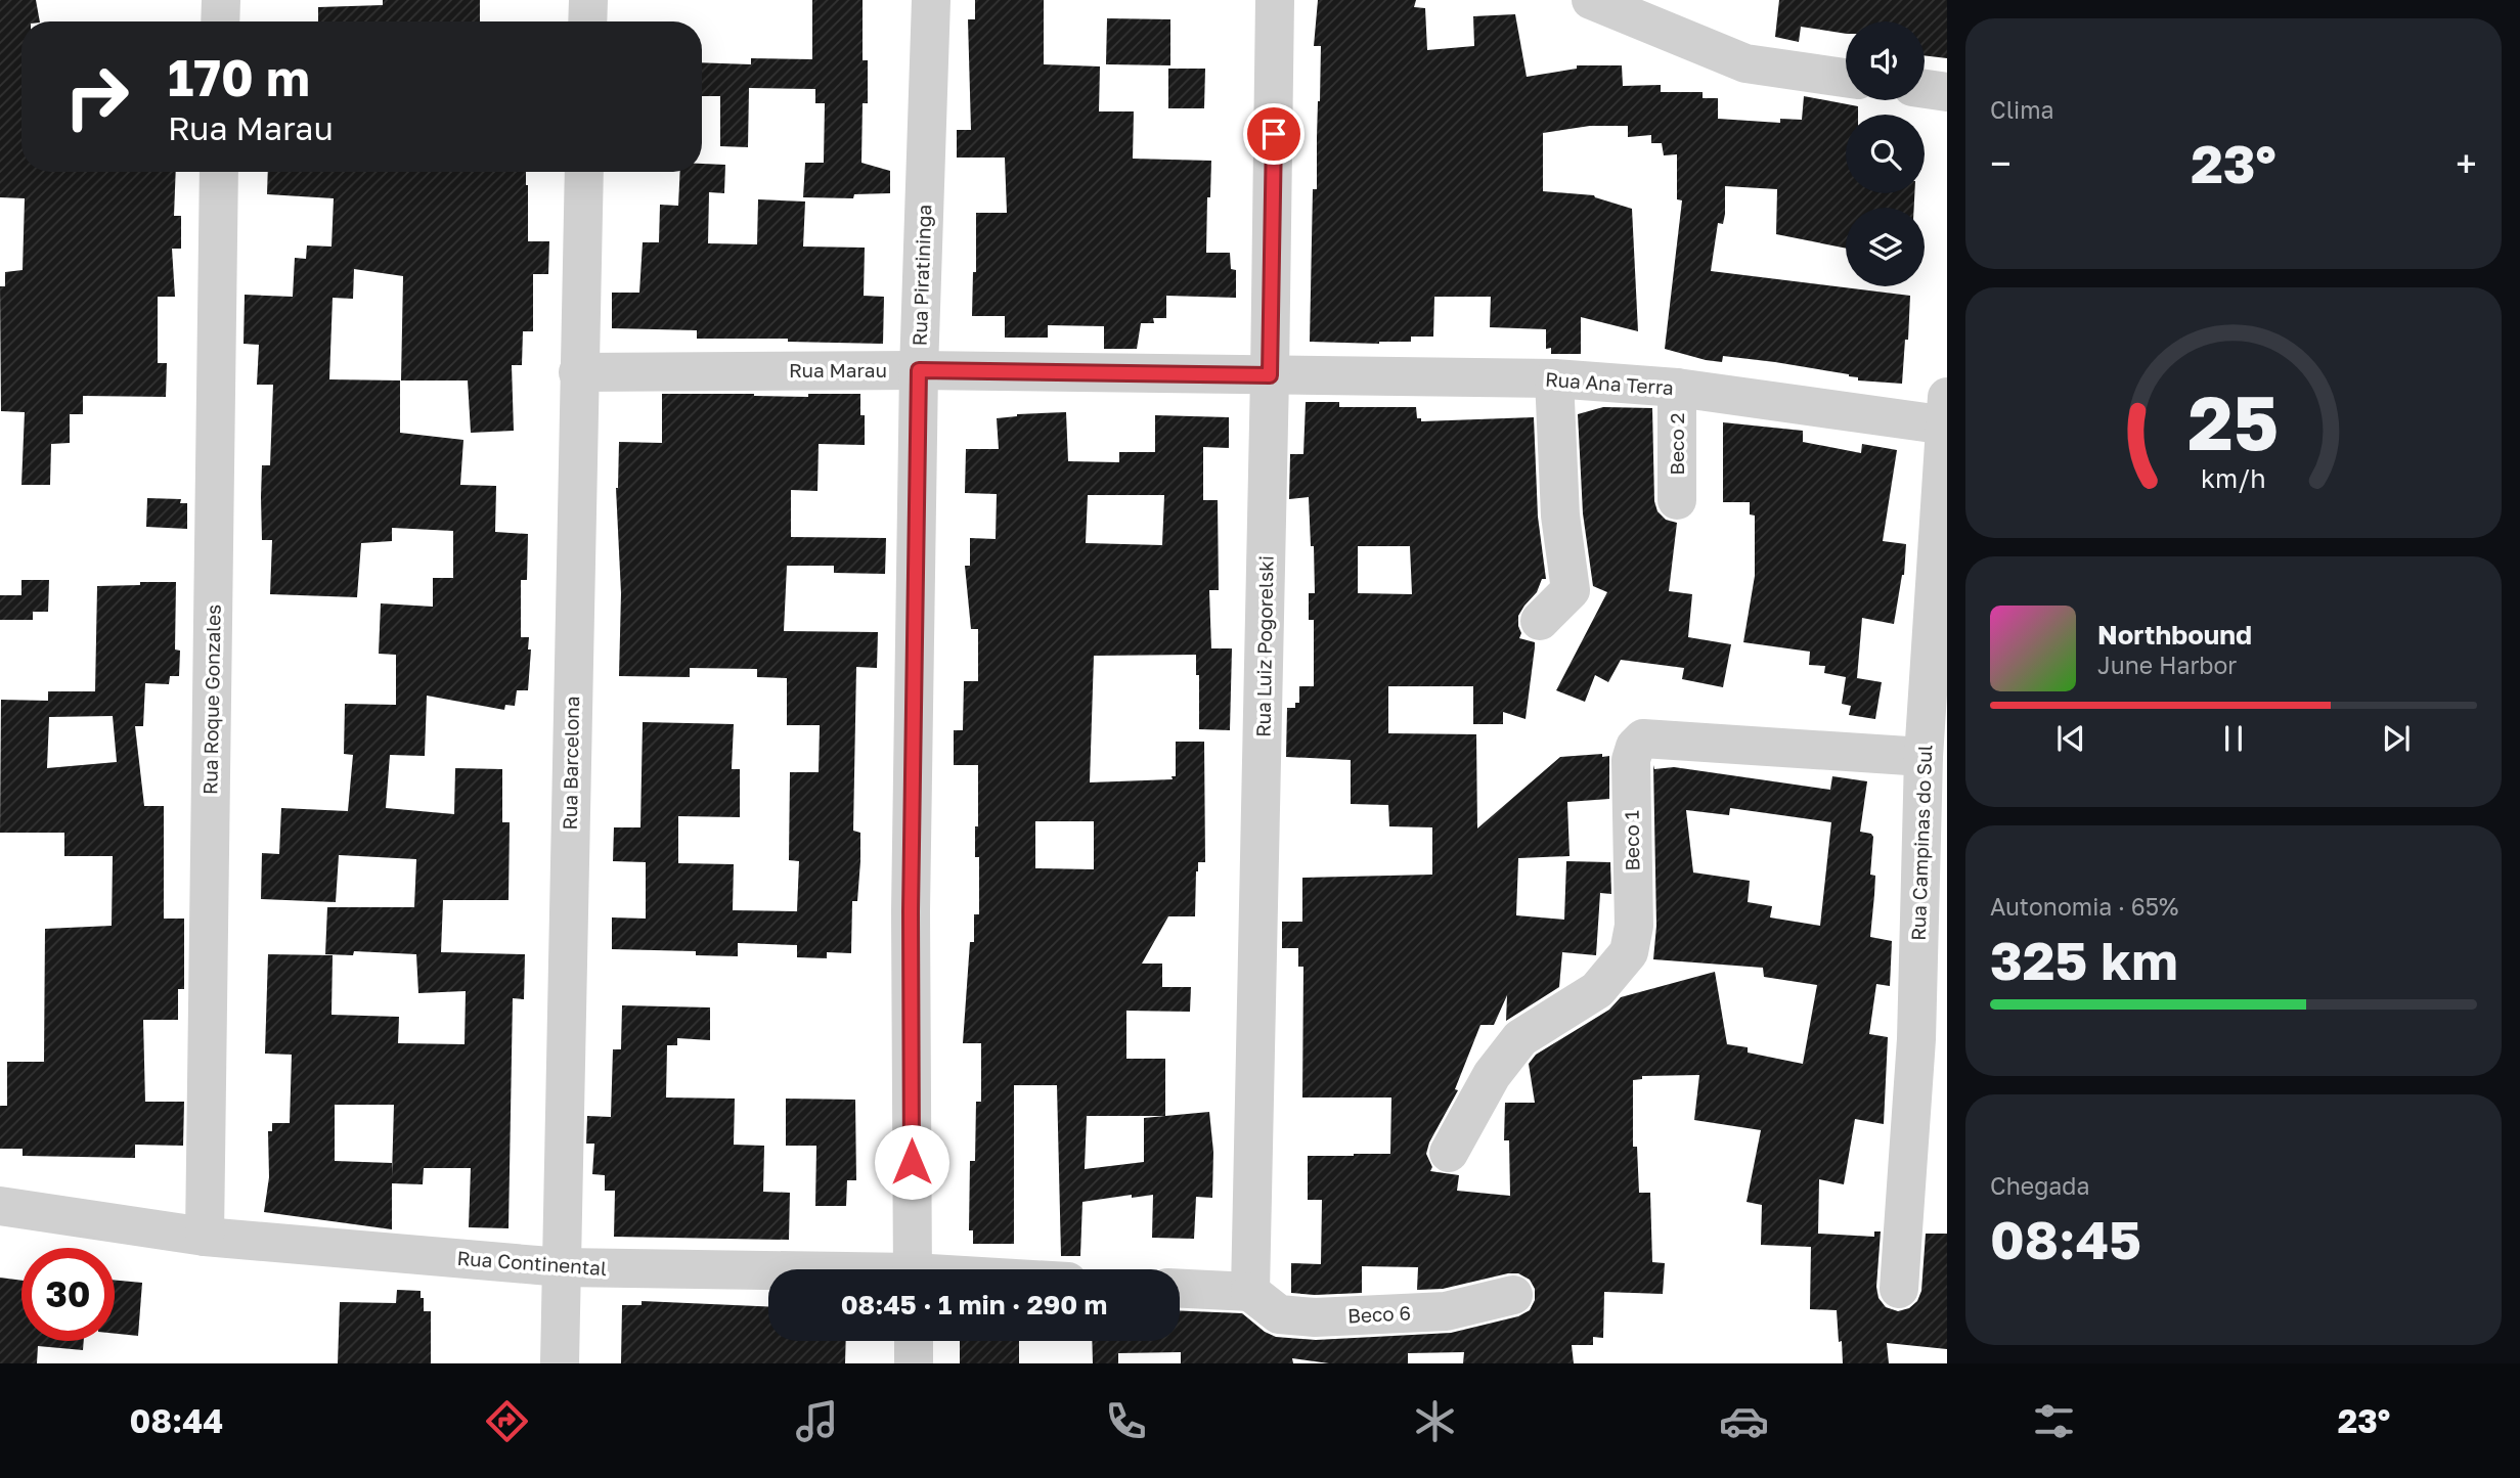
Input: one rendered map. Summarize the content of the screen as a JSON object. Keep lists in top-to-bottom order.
{
  "streets": {
    "street": [
      "Rua Piratininga",
      "Rua Marau",
      "Rua Ana Terra",
      "Beco 2",
      "Rua Luiz Pogorelski",
      "Rua Roque Gonzales",
      "Rua Barcelona",
      "Beco 1",
      "Rua Campinas do Sul",
      "Rua Continental",
      "Beco 6"
    ]
  },
  "crossings": [
    ["Rua Piratininga", "Rua Marau"],
    ["Rua Marau", "Rua Ana Terra"],
    ["Rua Marau", "Rua Luiz Pogorelski"],
    ["Rua Marau", "Rua Barcelona"],
    ["Rua Ana Terra", "Beco 2"],
    ["Rua Ana Terra", "Rua Luiz Pogorelski"],
    ["Rua Ana Terra", "Rua Campinas do Sul"],
    ["Rua Luiz Pogorelski", "Beco 6"],
    ["Rua Roque Gonzales", "Rua Continental"],
    ["Rua Barcelona", "Rua Continental"],
    ["Beco 1", "Rua Campinas do Sul"]
  ],
  "page": {
    "tile": [
      "Clima",
      ["Autonomia · 65%", "325 km"],
      ["Chegada", "08:45"]
    ],
    "turn": ["170 m", "Rua Marau"],
    "heat": ["−", "23°", "+"],
    "song": ["Northbound", "June Harbor"],
    "limit": "30",
    "trip": "08:45 · 1 min · 290 m",
    "tabs": ["08:44", "23°"],
    "gauge": ["25", "km/h"]
  }
}
